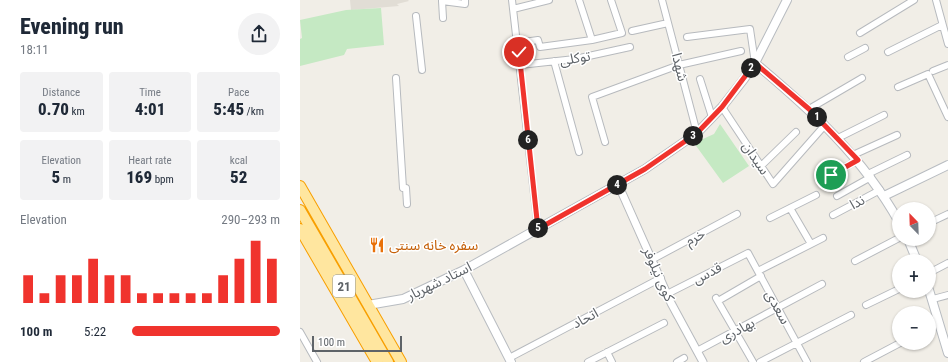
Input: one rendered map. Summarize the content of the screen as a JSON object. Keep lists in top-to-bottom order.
{
  "streets": {
    "highway": ["21"],
    "main road": ["استاد شهریار"],
    "street": [
      "توکلی",
      "شهدا",
      "سیدان",
      "ندا",
      "خرم",
      "قدس",
      "کوی نیلوفر",
      "سعدی",
      "اتحاد",
      "بهادری"
    ]
  },
  "crossings": [
    ["شهدا", "استاد شهریار"],
    ["سیدان", "استاد شهریار"],
    ["خرم", "کوی نیلوفر"],
    ["قدس", "کوی نیلوفر"],
    ["قدس", "سعدی"],
    ["کوی نیلوفر", "استاد شهریار"],
    ["کوی نیلوفر", "اتحاد"],
    ["کوی نیلوفر", "بهادری"],
    ["سعدی", "بهادری"]
  ],
  "places": {
    "restaurant": ["سفره خانه سنتی"]
  },
  "scale_bar": "100 m",
  "north": "top left",
  "page": {
    "heading": ["Evening run", "18:11"],
    "pins": [
      "2",
      "1",
      "3",
      "6",
      "4",
      "5"
    ],
    "stats": [
      ["Distance", "0.70 km"],
      ["Time", "4:01"],
      ["Pace", "5:45 /km"],
      ["Elevation", "5 m"],
      ["Heart rate", "169 bpm"],
      ["kcal", "52"]
    ],
    "map_buttons": ["+", "−"],
    "chart": ["Elevation", "290–293 m"],
    "list": [
      {
        "name": "100 m",
        "note": "5:22"
      }
    ],
    "scale": "100 m"
  }
}
